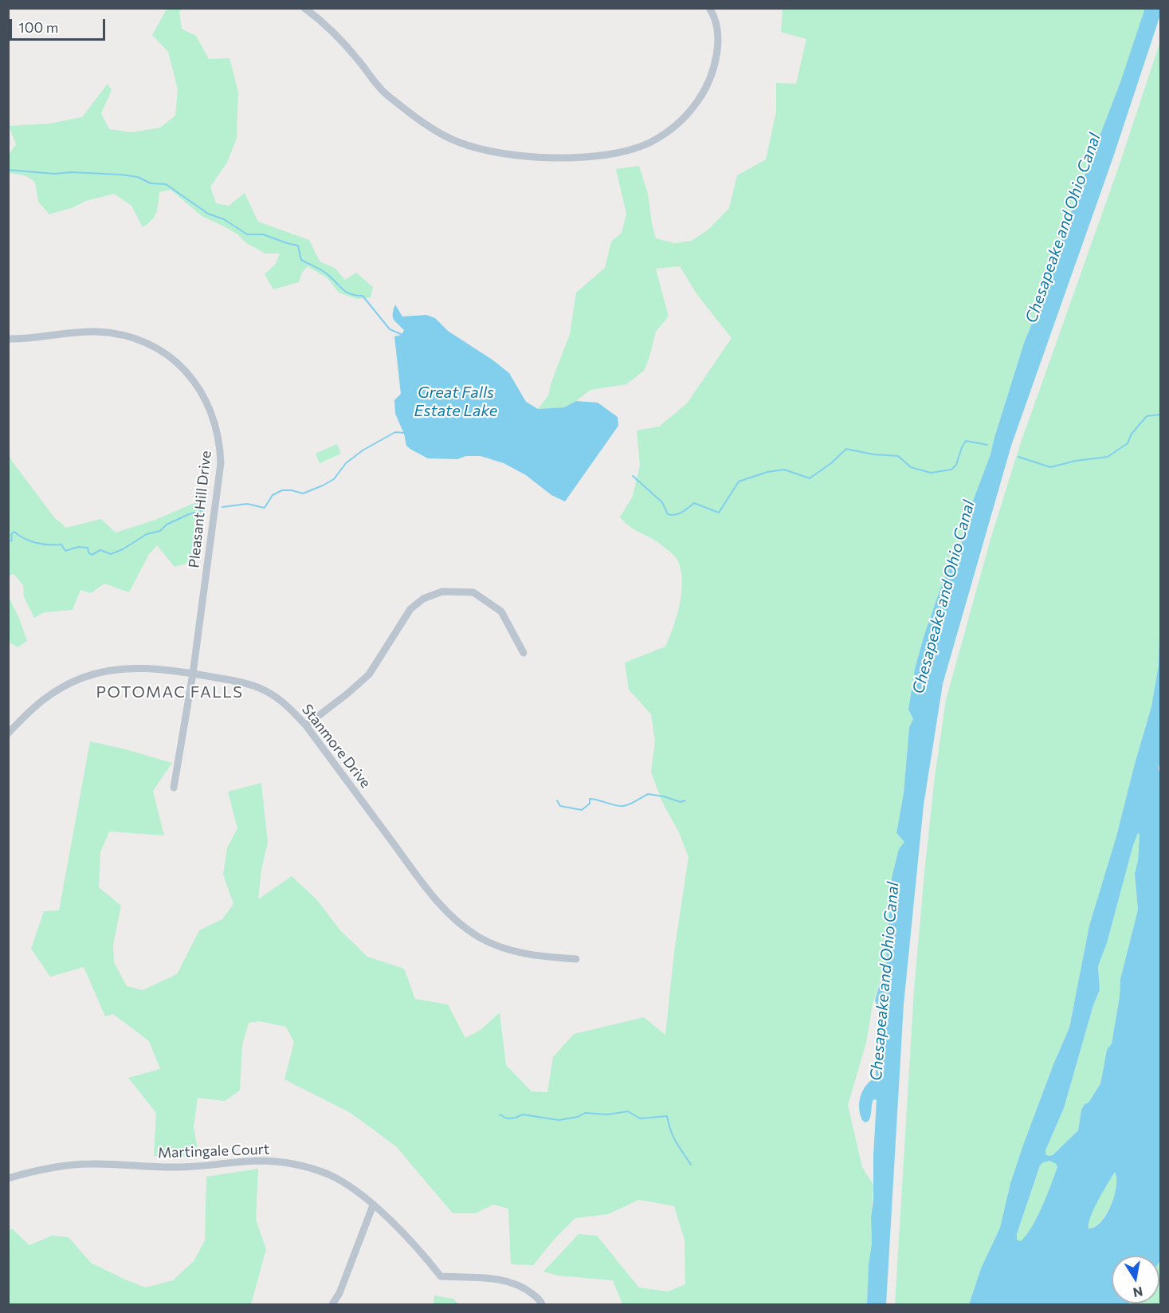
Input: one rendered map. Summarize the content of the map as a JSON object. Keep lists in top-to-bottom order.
{
  "streets": {
    "street": ["Pleasant Hill Drive", "Stanmore Drive", "Martingale Court"]
  },
  "crossings": [
    ["Pleasant Hill Drive", "Stanmore Drive"]
  ],
  "districts": ["POTOMAC FALLS"],
  "water": ["Chesapeake and Ohio Canal", "Great Falls Estate Lake"],
  "scale_bar": "100 m",
  "north": "bottom"
}
